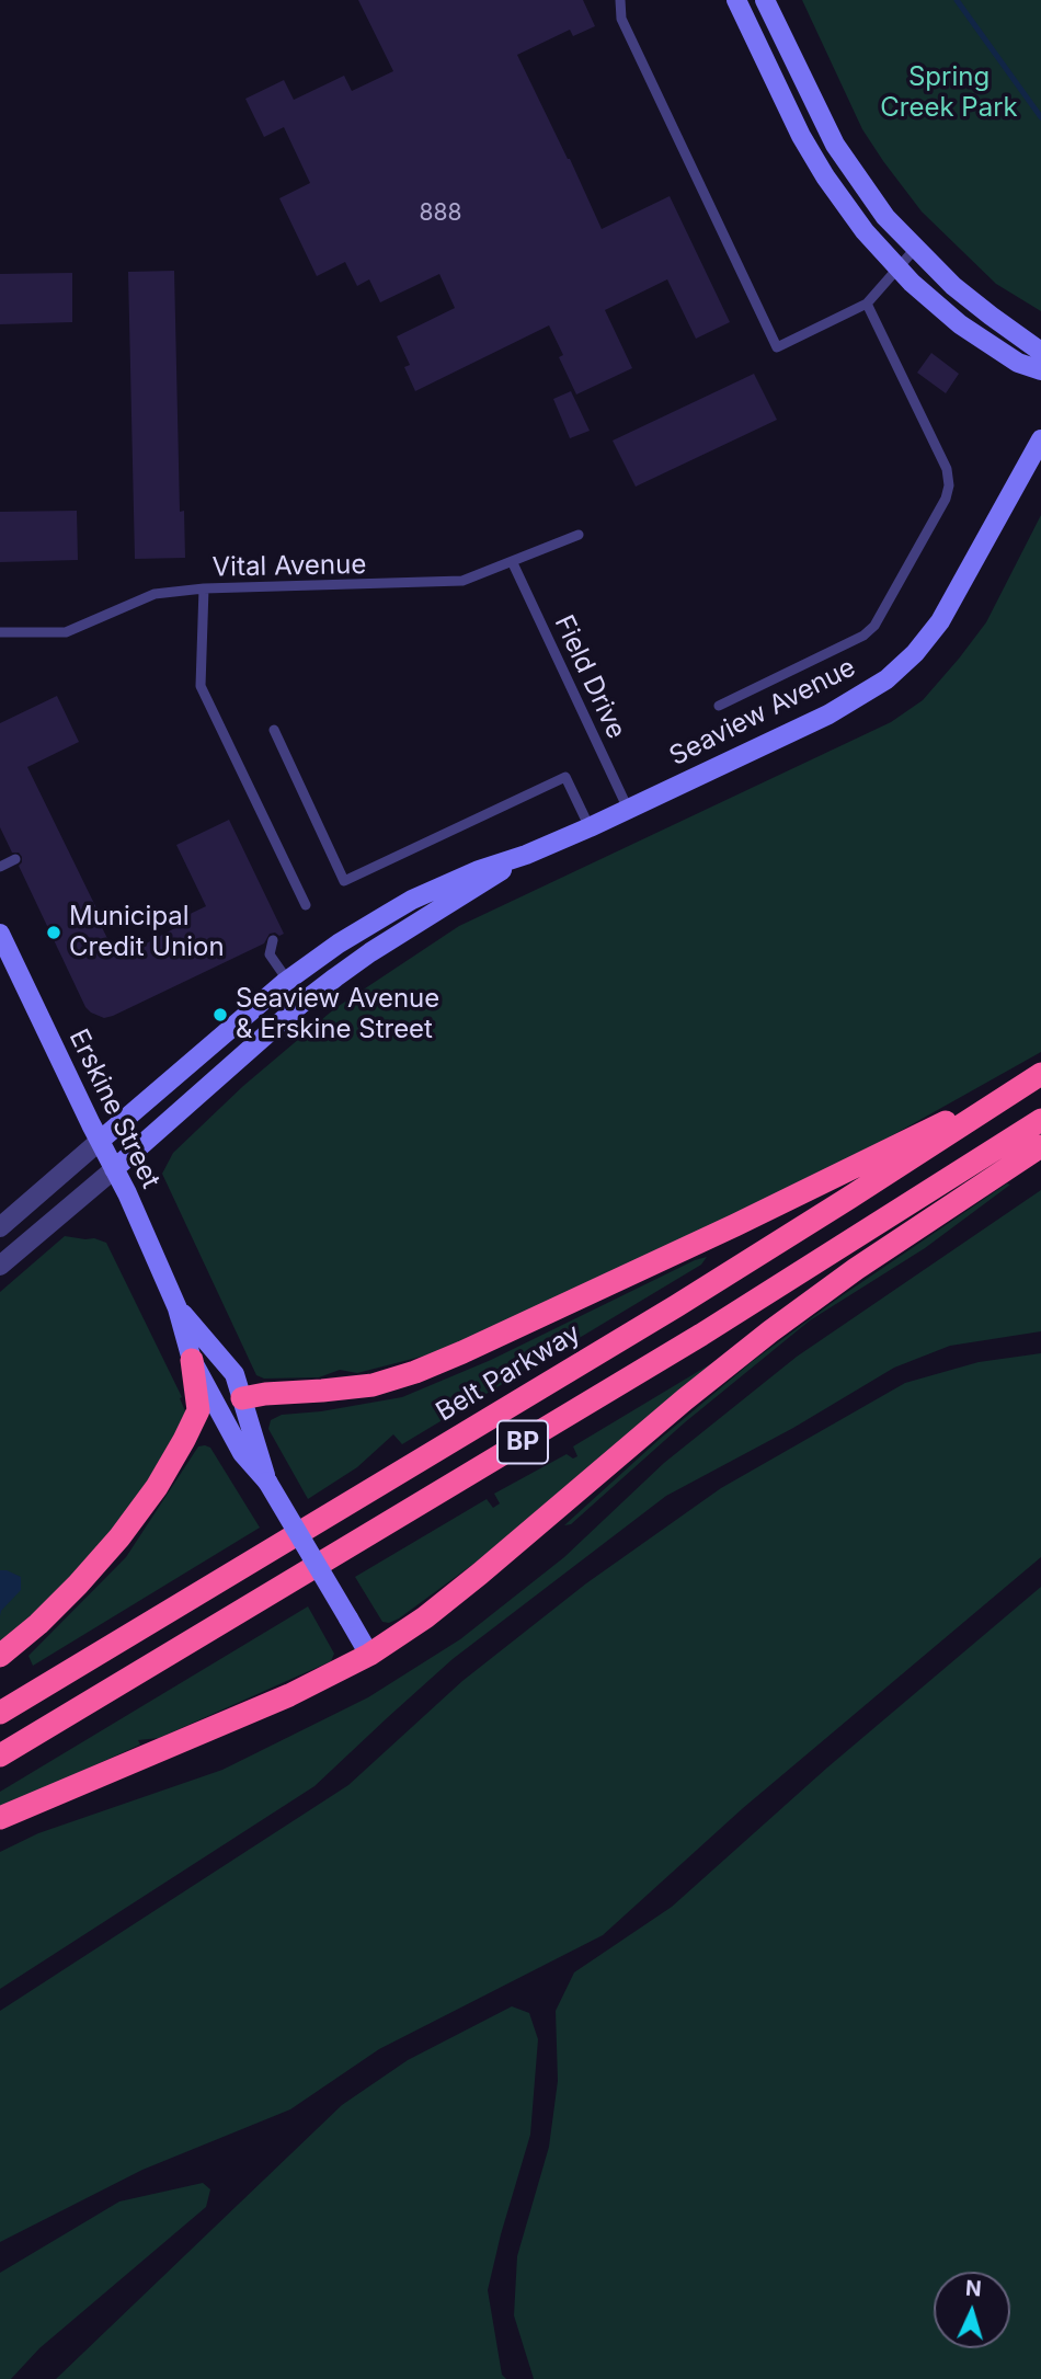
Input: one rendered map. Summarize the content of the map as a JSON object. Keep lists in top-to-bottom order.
{
  "streets": {
    "highway": ["Belt Parkway", "BP"],
    "main road": ["Seaview Avenue", "Erskine Street"],
    "lane": ["Vital Avenue", "Field Drive"]
  },
  "crossings": [
    ["Vital Avenue", "Field Drive"],
    ["Field Drive", "Seaview Avenue"],
    ["Seaview Avenue", "Erskine Street"]
  ],
  "parks": ["Spring Creek Park"],
  "places": ["Municipal Credit Union", "Seaview Avenue & Erskine Street"],
  "house_numbers": ["888"],
  "north": "top"
}
